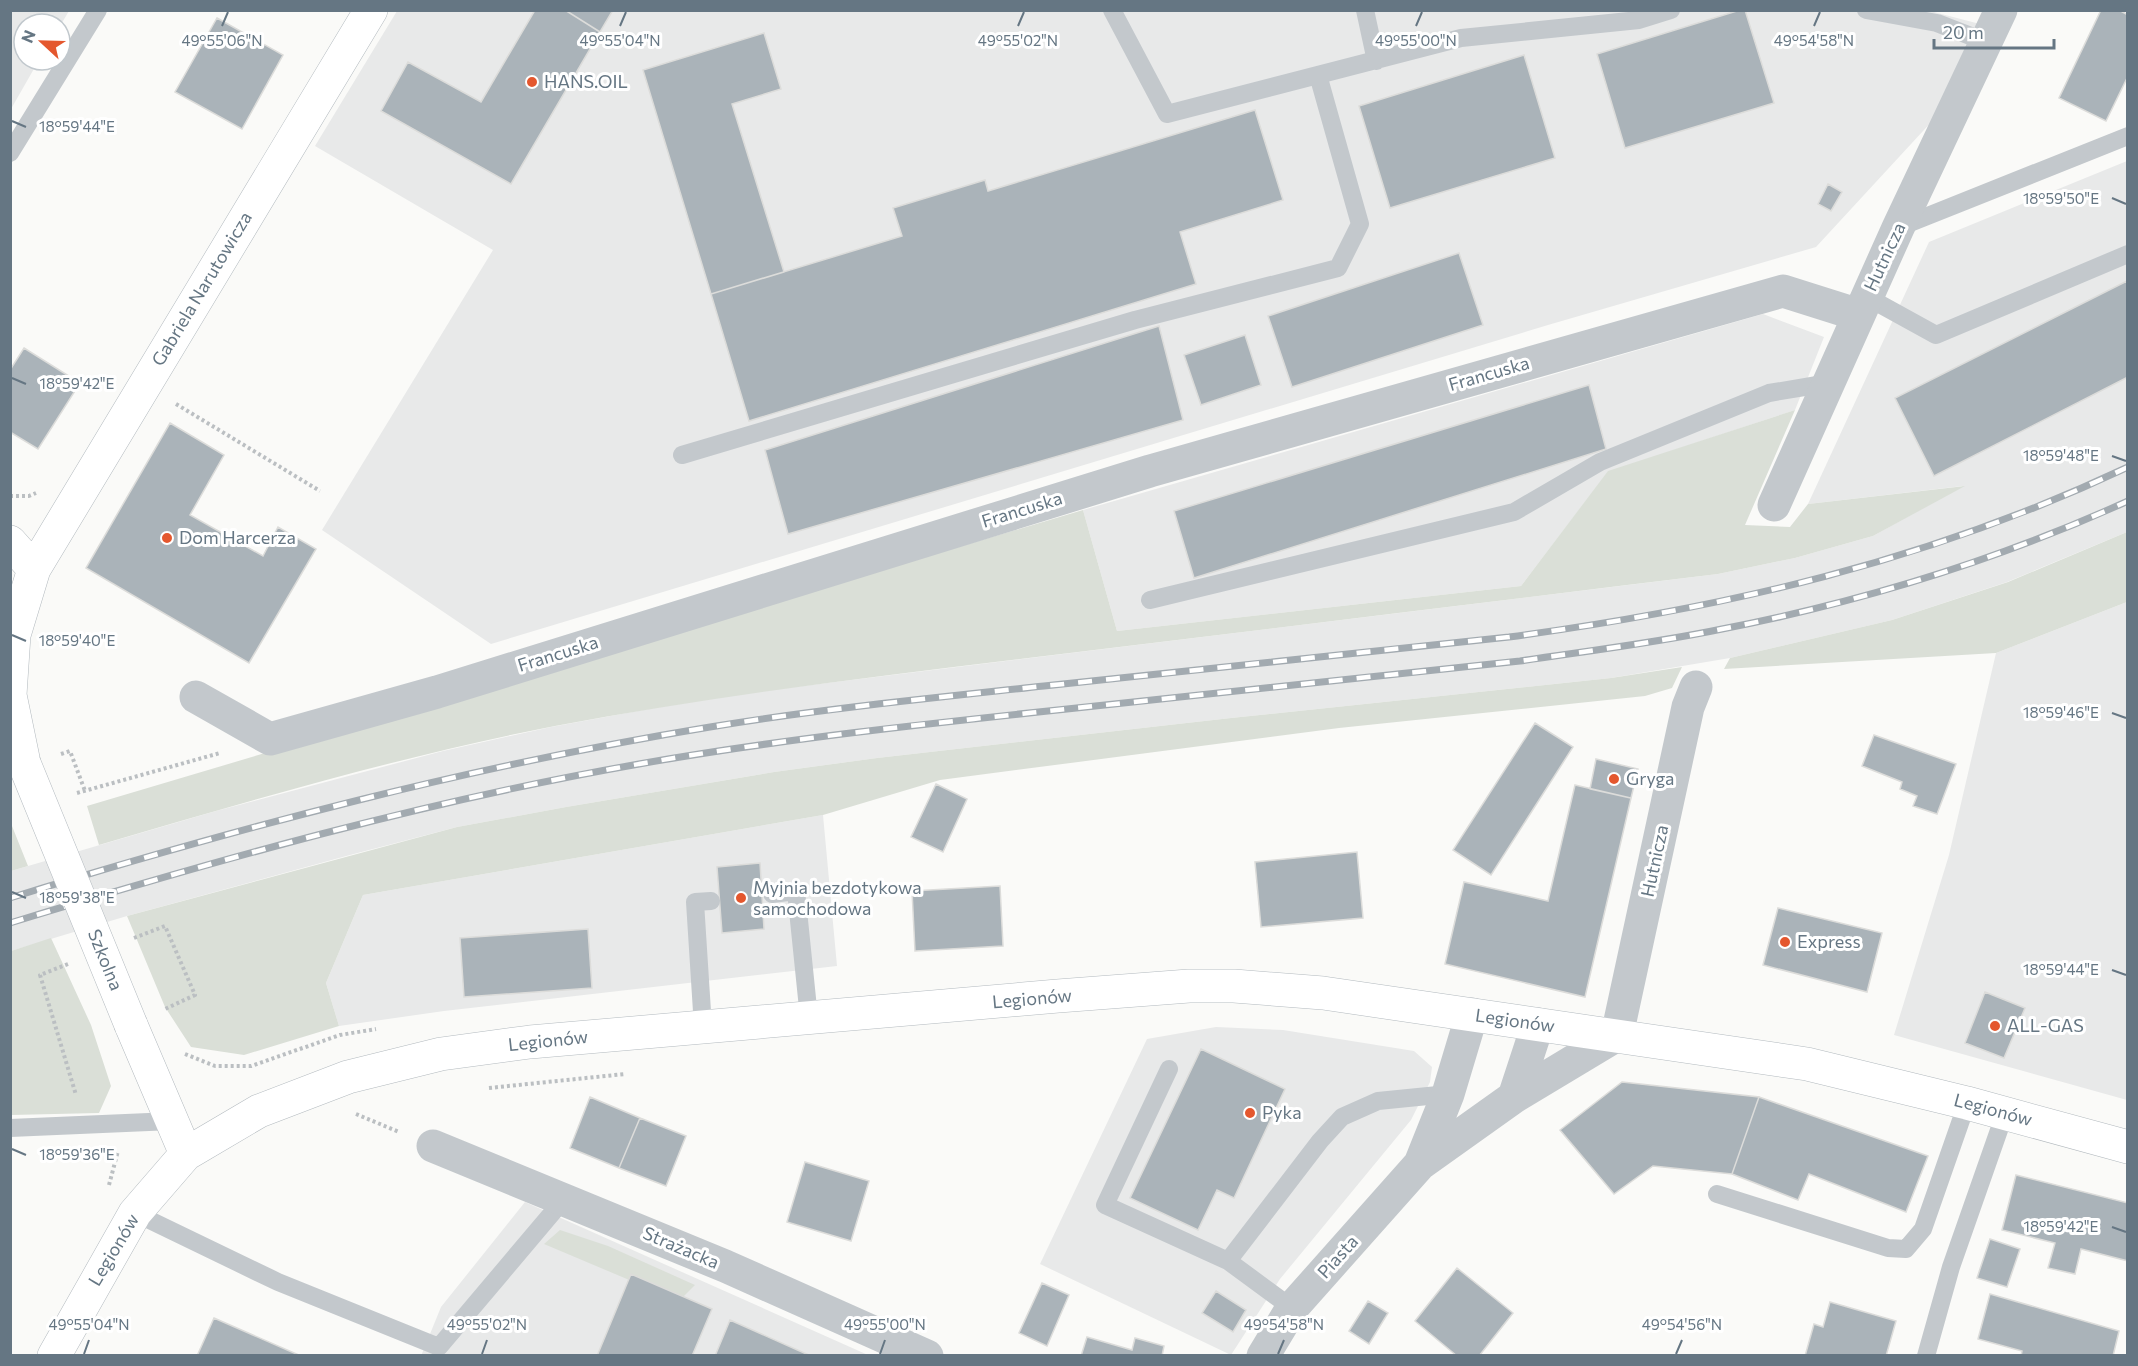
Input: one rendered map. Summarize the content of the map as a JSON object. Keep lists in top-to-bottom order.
{
  "streets": {
    "street": [
      "Hutnicza",
      "Gabriela Narutowicza",
      "Francuska",
      "Szkolna",
      "Legionów",
      "Strażacka",
      "Piasta"
    ]
  },
  "crossings": [
    ["Hutnicza", "Francuska"],
    ["Hutnicza", "Legionów"],
    ["Hutnicza", "Piasta"],
    ["Gabriela Narutowicza", "Szkolna"],
    ["Szkolna", "Legionów"],
    ["Legionów", "Piasta"]
  ],
  "places": [
    "HANS.OIL",
    "Dom Harcerza",
    "Gryga",
    "Myjnia bezdotykowa samochodowa",
    "Express",
    "ALL-GAS",
    "Pyka"
  ],
  "scale_bar": "20 m",
  "north": "left",
  "coordinates": [
    "49°55'06\"N",
    "49°55'04\"N",
    "49°55'02\"N",
    "49°55'00\"N",
    "49°54'58\"N",
    "18°59'44\"E",
    "18°59'50\"E",
    "18°59'42\"E",
    "18°59'48\"E",
    "18°59'40\"E",
    "18°59'46\"E",
    "18°59'38\"E",
    "18°59'36\"E",
    "49°54'56\"N"
  ]
}
